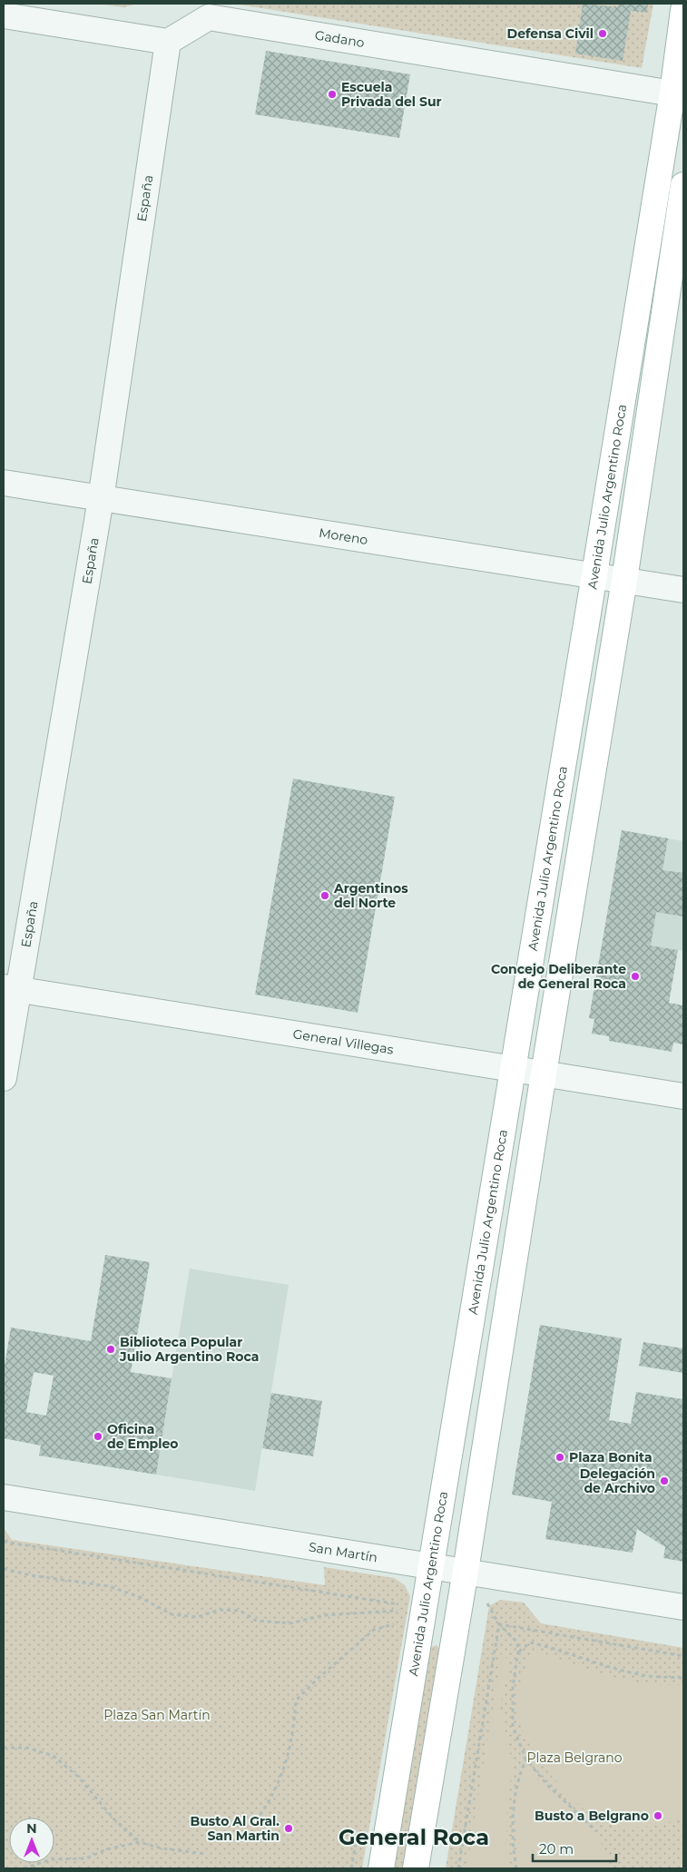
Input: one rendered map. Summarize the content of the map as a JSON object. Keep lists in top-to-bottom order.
{
  "streets": {
    "main road": ["Avenida Julio Argentino Roca"],
    "street": [
      "Gadano",
      "España",
      "Moreno",
      "General Villegas",
      "San Martín"
    ]
  },
  "crossings": [
    ["Gadano", "España"],
    ["Gadano", "Avenida Julio Argentino Roca"],
    ["España", "Moreno"],
    ["España", "General Villegas"],
    ["Avenida Julio Argentino Roca", "Moreno"],
    ["Avenida Julio Argentino Roca", "General Villegas"],
    ["Avenida Julio Argentino Roca", "San Martín"]
  ],
  "districts": ["General Roca"],
  "parks": ["Plaza San Martín", "Plaza Belgrano"],
  "places": [
    "Defensa Civil",
    "Escuela Privada del Sur",
    "Argentinos del Norte",
    "Concejo Deliberante de General Roca",
    "Biblioteca Popular Julio Argentino Roca",
    "Oficina de Empleo",
    "Plaza Bonita",
    "Delegación de Archivo",
    "Busto a Belgrano",
    "Busto Al Gral. San Martin"
  ],
  "scale_bar": "20 m",
  "north": "top"
}
